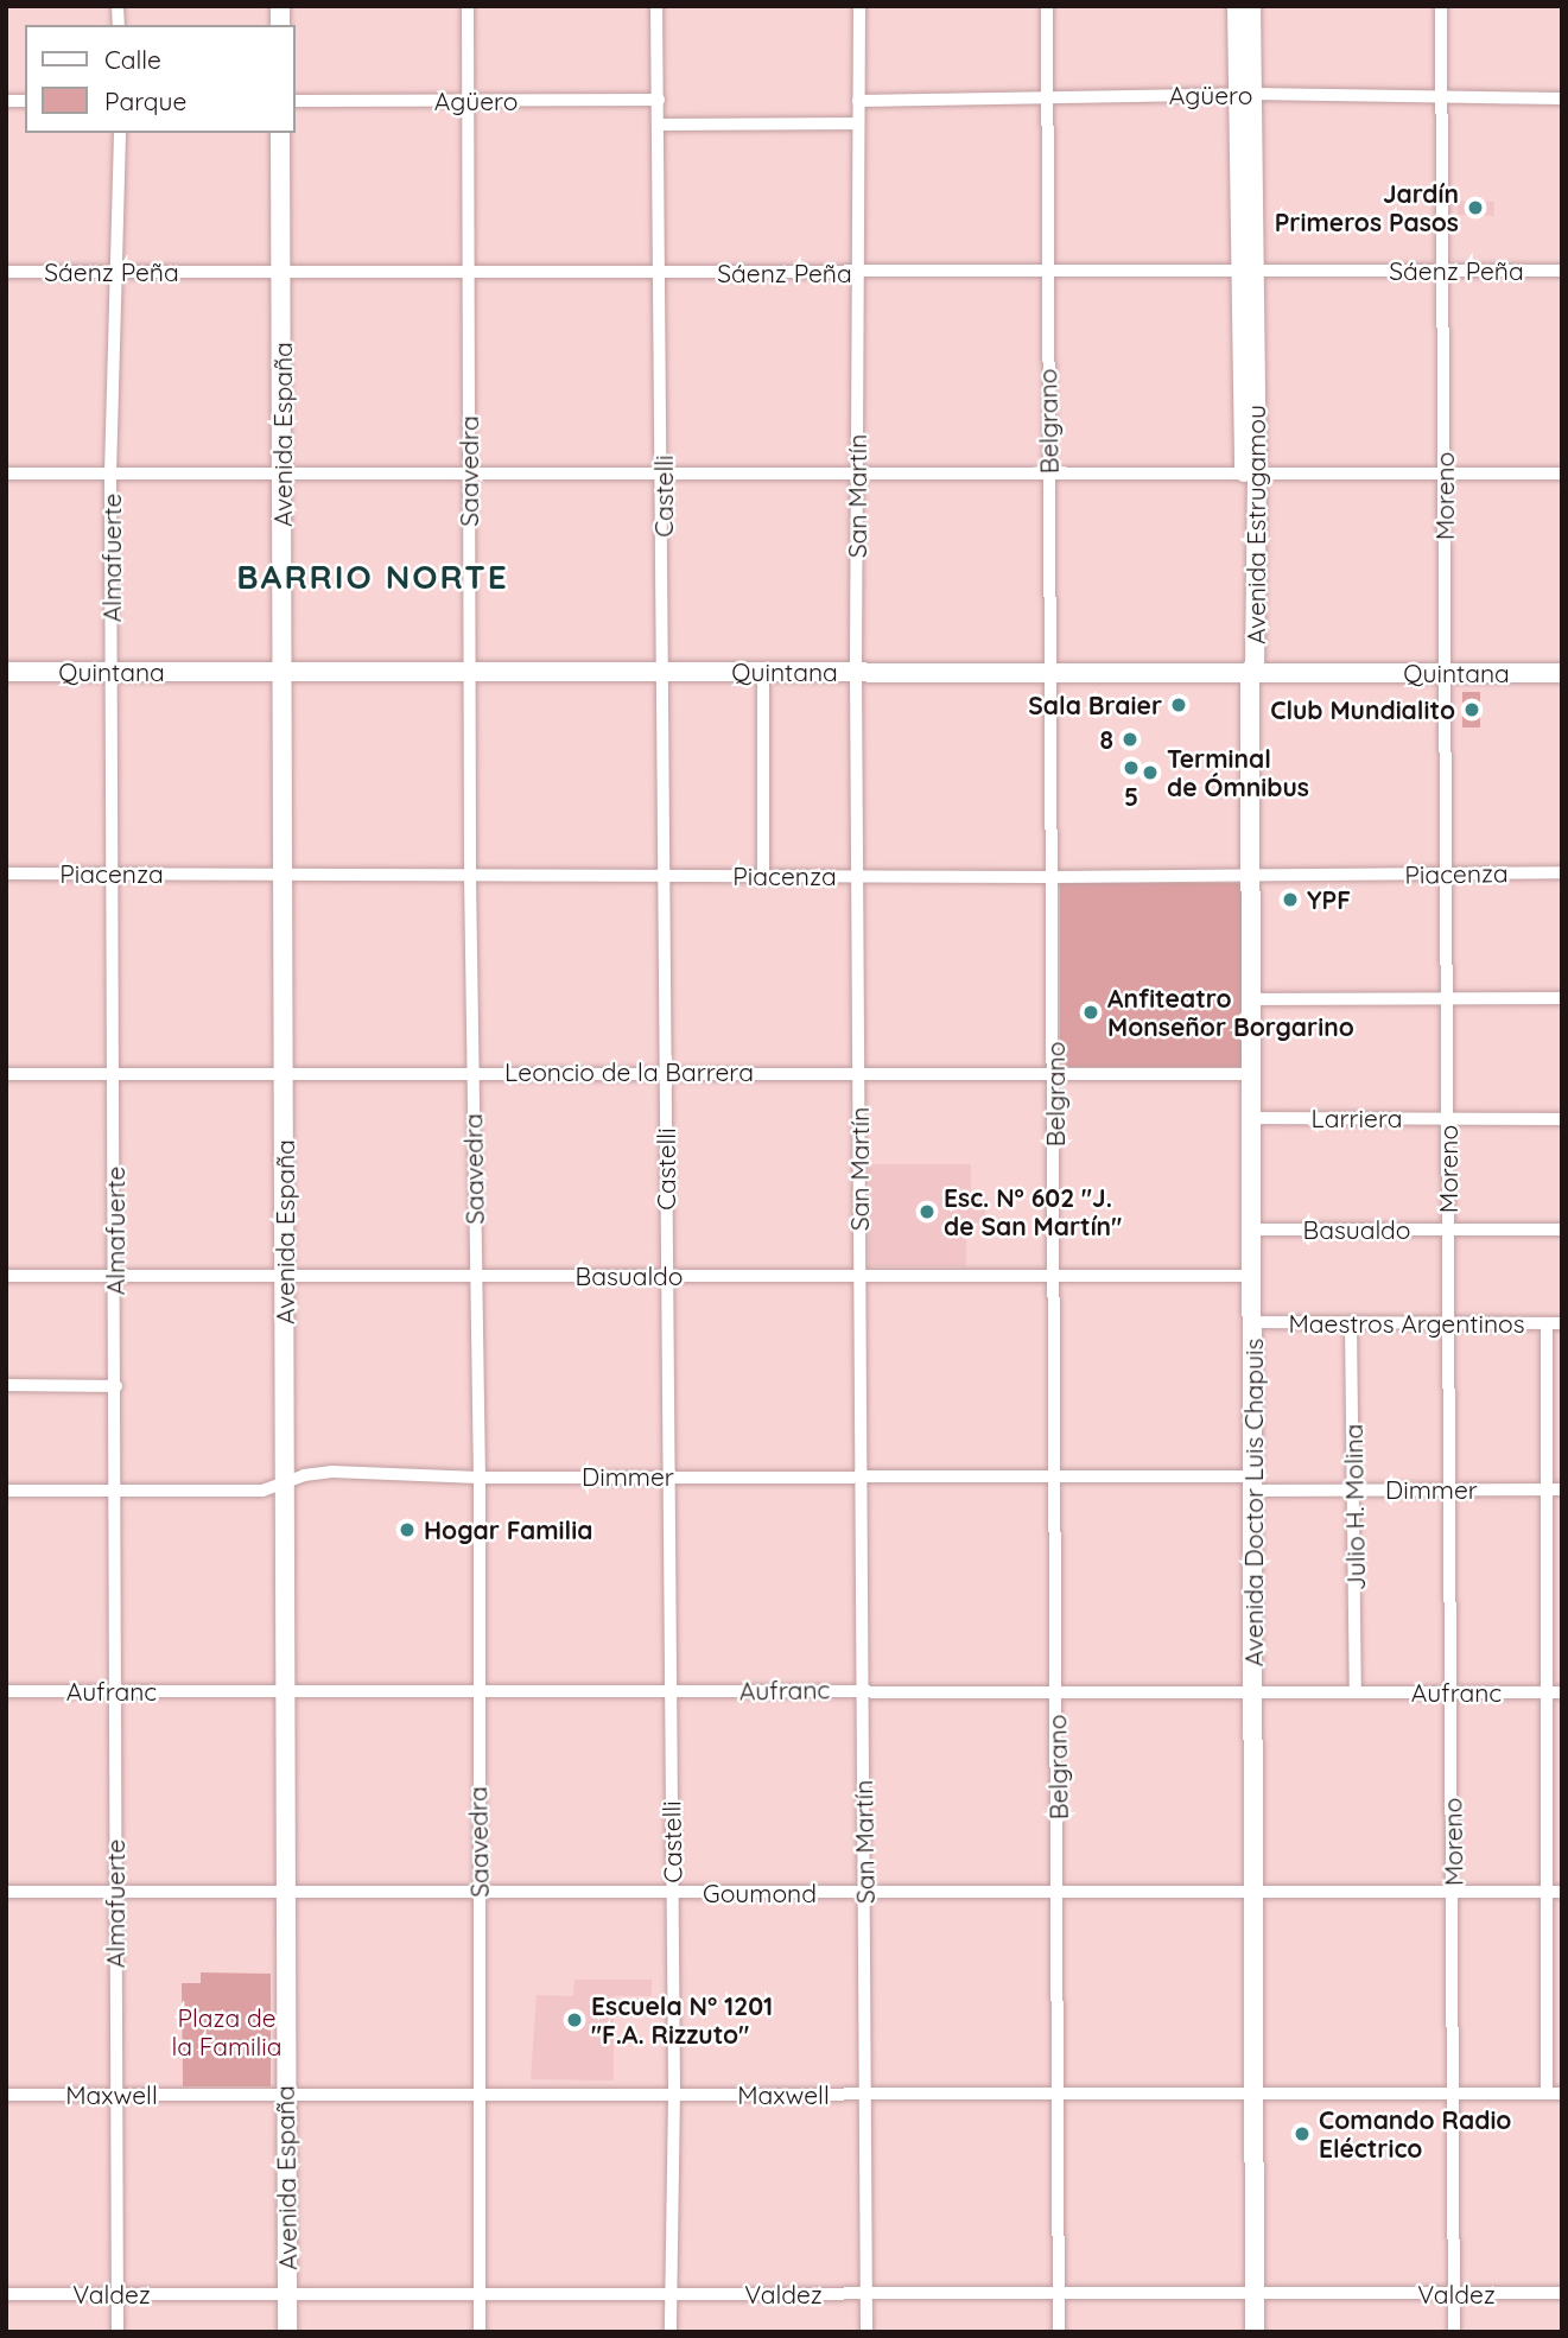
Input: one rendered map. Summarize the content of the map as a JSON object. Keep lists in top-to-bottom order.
{
  "streets": {
    "main road": [
      "Avenida España",
      "Avenida Estrugamou",
      "Quintana",
      "Avenida Doctor Luis Chapuis"
    ],
    "street": [
      "Agüero",
      "Sáenz Peña",
      "Belgrano",
      "Saavedra",
      "Castelli",
      "San Martín",
      "Moreno",
      "Almafuerte",
      "Piacenza",
      "Leoncio de la Barrera",
      "Larriera",
      "Basualdo",
      "Maestros Argentinos",
      "Dimmer",
      "Julio H. Molina",
      "Aufranc",
      "Goumond",
      "Maxwell",
      "Valdez"
    ]
  },
  "crossings": [
    ["Agüero", "Belgrano"],
    ["Agüero", "Saavedra"],
    ["Agüero", "Castelli"],
    ["Agüero", "San Martín"],
    ["Agüero", "Moreno"],
    ["Agüero", "Avenida Estrugamou"],
    ["Sáenz Peña", "Belgrano"],
    ["Sáenz Peña", "Avenida España"],
    ["Sáenz Peña", "Saavedra"],
    ["Sáenz Peña", "Castelli"],
    ["Sáenz Peña", "San Martín"],
    ["Sáenz Peña", "Moreno"],
    ["Sáenz Peña", "Avenida Estrugamou"],
    ["Sáenz Peña", "Almafuerte"],
    ["Belgrano", "Quintana"],
    ["Belgrano", "Piacenza"],
    ["Belgrano", "Leoncio de la Barrera"],
    ["Belgrano", "Basualdo"],
    ["Belgrano", "Dimmer"],
    ["Belgrano", "Aufranc"],
    ["Belgrano", "Goumond"],
    ["Belgrano", "Maxwell"],
    ["Belgrano", "Valdez"],
    ["Avenida España", "Quintana"],
    ["Avenida España", "Piacenza"],
    ["Avenida España", "Leoncio de la Barrera"],
    ["Avenida España", "Basualdo"],
    ["Avenida España", "Dimmer"],
    ["Avenida España", "Aufranc"],
    ["Avenida España", "Goumond"],
    ["Avenida España", "Maxwell"],
    ["Avenida España", "Valdez"],
    ["Saavedra", "Quintana"],
    ["Saavedra", "Piacenza"],
    ["Saavedra", "Leoncio de la Barrera"],
    ["Saavedra", "Basualdo"],
    ["Saavedra", "Dimmer"],
    ["Saavedra", "Aufranc"],
    ["Saavedra", "Goumond"],
    ["Saavedra", "Maxwell"],
    ["Saavedra", "Valdez"],
    ["Castelli", "Quintana"],
    ["Castelli", "Piacenza"],
    ["Castelli", "Leoncio de la Barrera"],
    ["Castelli", "Basualdo"],
    ["Castelli", "Dimmer"],
    ["Castelli", "Aufranc"],
    ["Castelli", "Goumond"],
    ["Castelli", "Maxwell"],
    ["Castelli", "Valdez"],
    ["San Martín", "Quintana"],
    ["San Martín", "Piacenza"],
    ["San Martín", "Leoncio de la Barrera"],
    ["San Martín", "Basualdo"],
    ["San Martín", "Dimmer"],
    ["San Martín", "Aufranc"],
    ["San Martín", "Goumond"],
    ["San Martín", "Maxwell"],
    ["San Martín", "Valdez"],
    ["Moreno", "Quintana"],
    ["Moreno", "Piacenza"],
    ["Moreno", "Larriera"],
    ["Moreno", "Basualdo"],
    ["Moreno", "Maestros Argentinos"],
    ["Moreno", "Dimmer"],
    ["Moreno", "Aufranc"],
    ["Moreno", "Goumond"],
    ["Moreno", "Maxwell"],
    ["Moreno", "Valdez"],
    ["Avenida Estrugamou", "Quintana"],
    ["Avenida Estrugamou", "Avenida Doctor Luis Chapuis"],
    ["Almafuerte", "Quintana"],
    ["Almafuerte", "Piacenza"],
    ["Almafuerte", "Leoncio de la Barrera"],
    ["Almafuerte", "Basualdo"],
    ["Almafuerte", "Dimmer"],
    ["Almafuerte", "Aufranc"],
    ["Almafuerte", "Goumond"],
    ["Almafuerte", "Maxwell"],
    ["Almafuerte", "Valdez"],
    ["Quintana", "Avenida Doctor Luis Chapuis"],
    ["Piacenza", "Avenida Doctor Luis Chapuis"],
    ["Leoncio de la Barrera", "Avenida Doctor Luis Chapuis"],
    ["Larriera", "Avenida Doctor Luis Chapuis"],
    ["Basualdo", "Avenida Doctor Luis Chapuis"],
    ["Maestros Argentinos", "Avenida Doctor Luis Chapuis"],
    ["Maestros Argentinos", "Julio H. Molina"],
    ["Dimmer", "Avenida Doctor Luis Chapuis"],
    ["Dimmer", "Julio H. Molina"],
    ["Avenida Doctor Luis Chapuis", "Aufranc"],
    ["Avenida Doctor Luis Chapuis", "Goumond"],
    ["Avenida Doctor Luis Chapuis", "Maxwell"],
    ["Avenida Doctor Luis Chapuis", "Valdez"],
    ["Julio H. Molina", "Aufranc"]
  ],
  "districts": ["BARRIO NORTE"],
  "parks": ["Plaza de la Familia"],
  "places": [
    "Jardín Primeros Pasos",
    "Sala Braier",
    "Club Mundialito",
    "8",
    "5",
    "Terminal de Ómnibus",
    "YPF",
    "Anfiteatro Monseñor Borgarino",
    "Esc. N° 602 \"J. de San Martín\"",
    "Hogar Familia",
    "Escuela N° 1201 \"F.A. Rizzuto\"",
    "Comando Radio Eléctrico"
  ],
  "legend": ["Calle", "Parque"]
}
